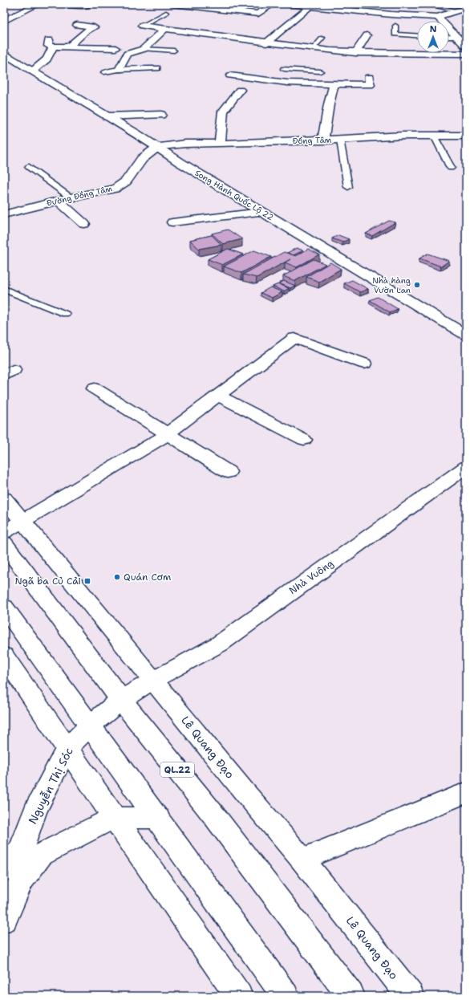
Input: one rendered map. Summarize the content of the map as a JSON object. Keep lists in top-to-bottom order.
{
  "streets": {
    "main road": [
      "Đồng Tâm",
      "Song Hành Quốc Lộ 22",
      "Đường Đồng Tâm",
      "Nhà Vuông",
      "Lê Quang Đạo",
      "QL.22",
      "Nguyễn Thị Sóc"
    ]
  },
  "crossings": [
    ["Đồng Tâm", "Song Hành Quốc Lộ 22"],
    ["Đồng Tâm", "Đường Đồng Tâm"],
    ["Song Hành Quốc Lộ 22", "Đường Đồng Tâm"],
    ["Nhà Vuông", "Lê Quang Đạo"],
    ["Nhà Vuông", "Nguyễn Thị Sóc"],
    ["Lê Quang Đạo", "Nguyễn Thị Sóc"],
    ["QL.22", "Nguyễn Thị Sóc"]
  ],
  "places": {
    "other": ["Nhà hàng Vườn Lan", "Quán Cơm"],
    "transit": ["Ngã ba Củ Cải"]
  },
  "north": "top"
}
